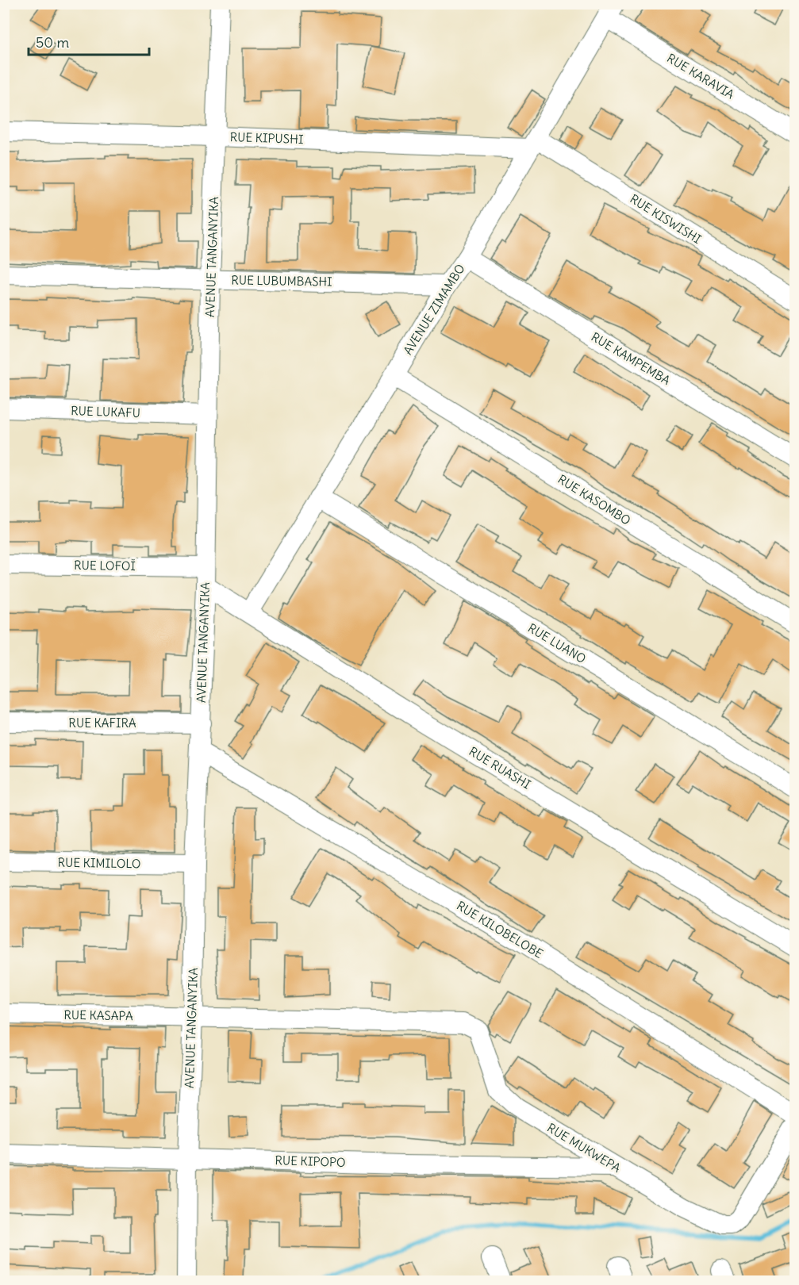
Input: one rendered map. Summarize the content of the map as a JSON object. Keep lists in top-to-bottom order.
{
  "streets": {
    "street": [
      "RUE KARAVIA",
      "RUE KIPUSHI",
      "RUE KISWISHI",
      "AVENUE TANGANYIKA",
      "RUE LUBUMBASHI",
      "AVENUE ZIMAMBO",
      "RUE KAMPEMBA",
      "RUE LUKAFU",
      "RUE KASOMBO",
      "RUE LOFOÏ",
      "RUE LUANO",
      "RUE KAFIRA",
      "RUE RUASHI",
      "RUE KIMILOLO",
      "RUE KILOBELOBE",
      "RUE KASAPA",
      "RUE MUKWEPA",
      "RUE KIPOPO"
    ]
  },
  "crossings": [
    ["RUE KARAVIA", "AVENUE ZIMAMBO"],
    ["RUE KIPUSHI", "RUE KISWISHI"],
    ["RUE KIPUSHI", "AVENUE TANGANYIKA"],
    ["RUE KIPUSHI", "AVENUE ZIMAMBO"],
    ["RUE KISWISHI", "AVENUE ZIMAMBO"],
    ["AVENUE TANGANYIKA", "RUE LUBUMBASHI"],
    ["AVENUE TANGANYIKA", "RUE LUKAFU"],
    ["AVENUE TANGANYIKA", "RUE LOFOÏ"],
    ["AVENUE TANGANYIKA", "RUE KAFIRA"],
    ["AVENUE TANGANYIKA", "RUE RUASHI"],
    ["AVENUE TANGANYIKA", "RUE KIMILOLO"],
    ["AVENUE TANGANYIKA", "RUE KILOBELOBE"],
    ["AVENUE TANGANYIKA", "RUE KASAPA"],
    ["AVENUE TANGANYIKA", "RUE KIPOPO"],
    ["RUE LUBUMBASHI", "AVENUE ZIMAMBO"],
    ["AVENUE ZIMAMBO", "RUE KAMPEMBA"],
    ["AVENUE ZIMAMBO", "RUE KASOMBO"],
    ["AVENUE ZIMAMBO", "RUE LUANO"],
    ["AVENUE ZIMAMBO", "RUE RUASHI"],
    ["RUE LOFOÏ", "RUE RUASHI"],
    ["RUE KASAPA", "RUE MUKWEPA"],
    ["RUE MUKWEPA", "RUE KIPOPO"]
  ],
  "scale_bar": "50 m"
}
